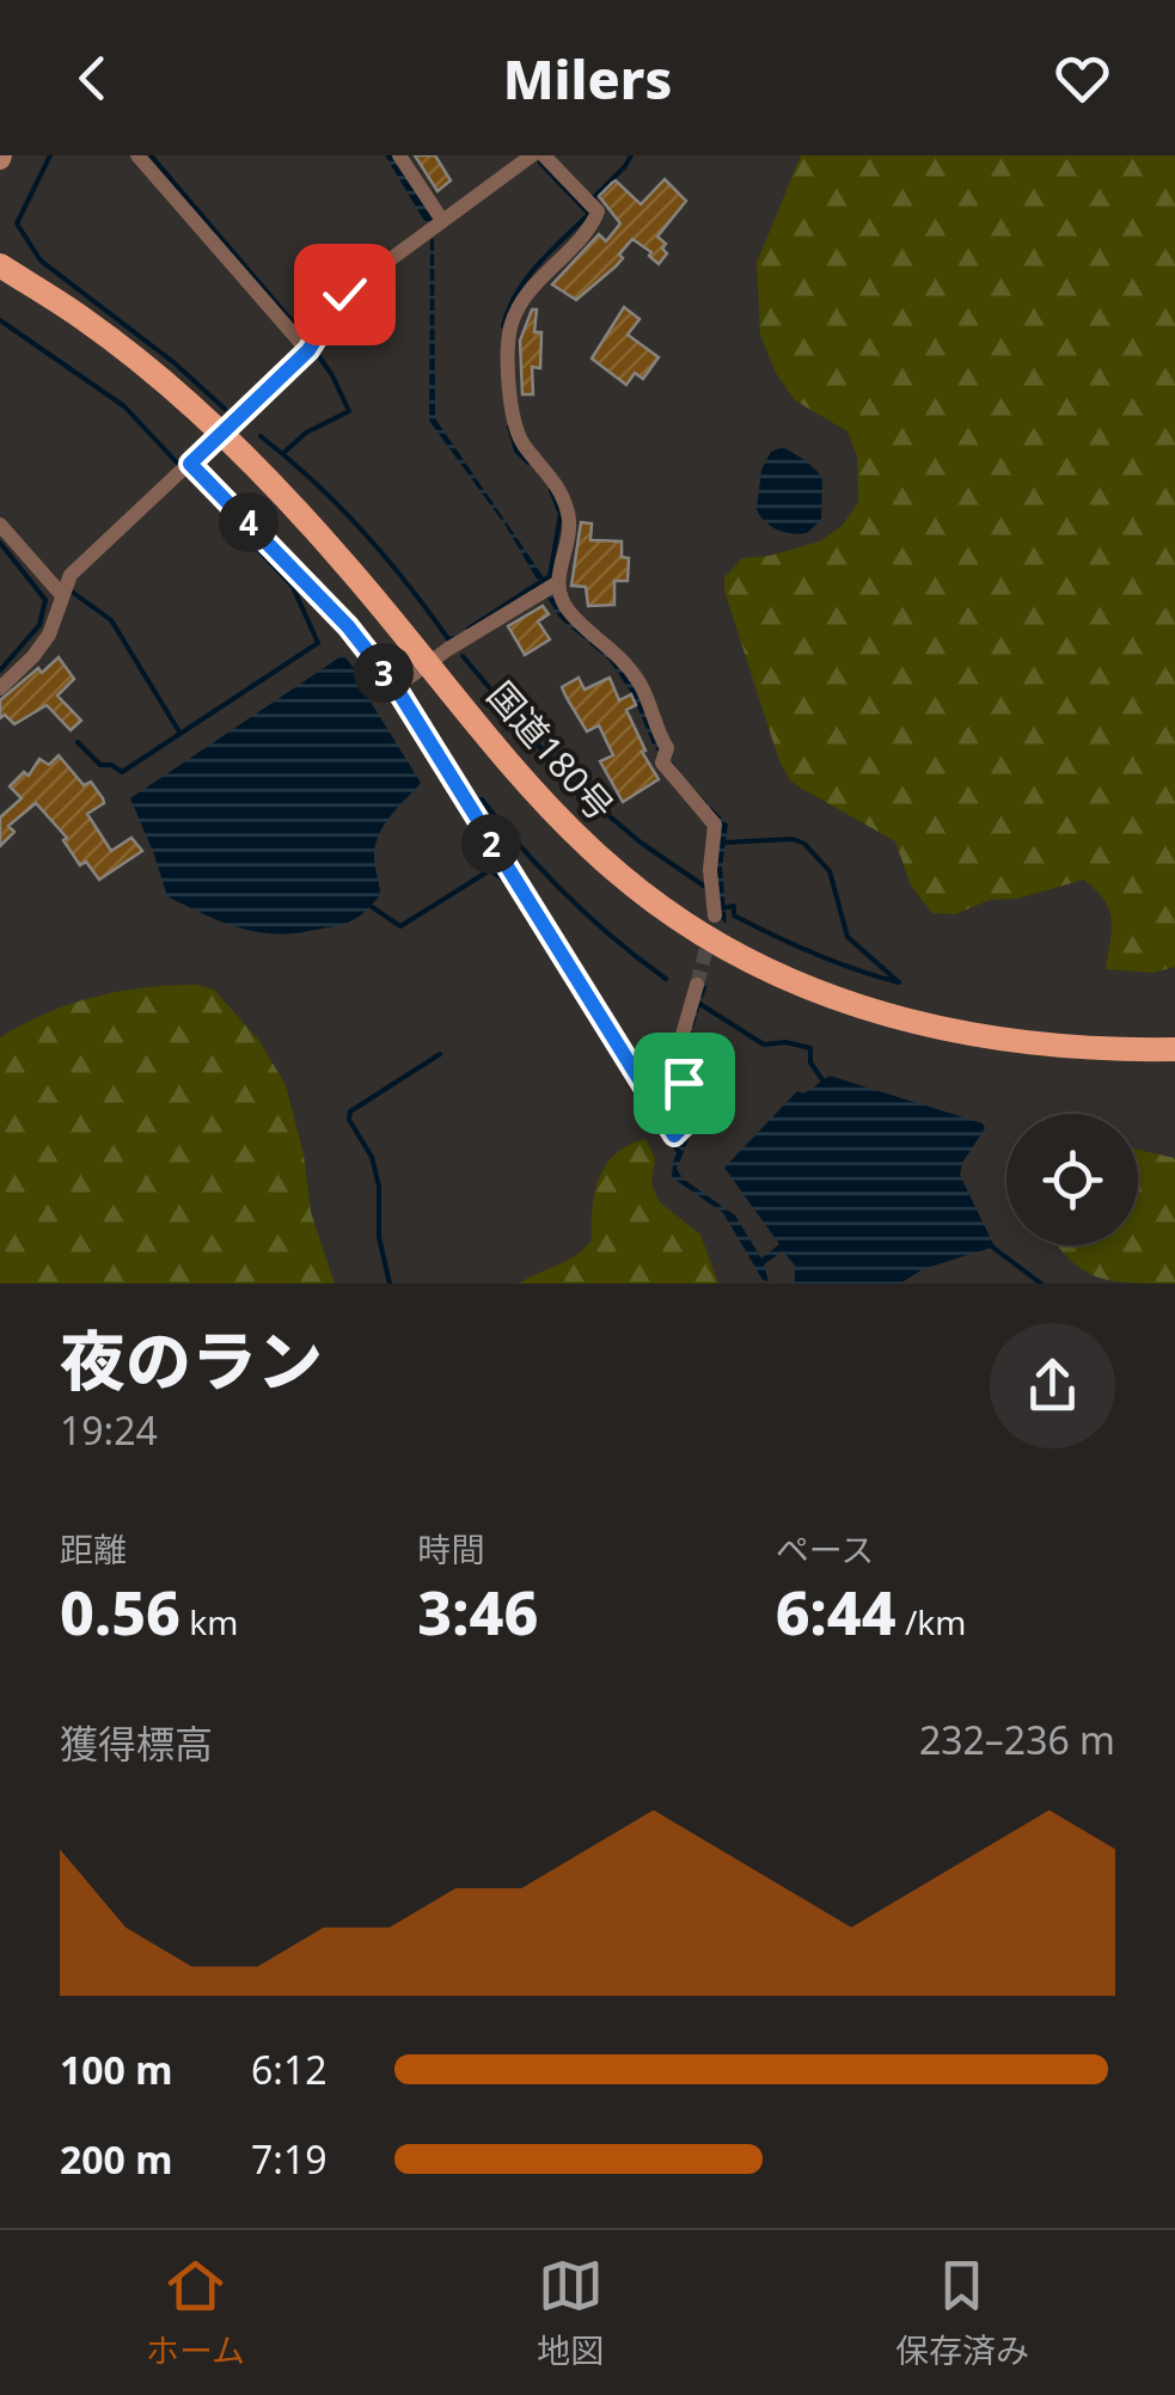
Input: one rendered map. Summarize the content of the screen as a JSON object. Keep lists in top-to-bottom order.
{
  "streets": {
    "highway": ["国道180号"]
  },
  "page": {
    "header": "Milers",
    "pins": ["4", "3", "2"],
    "heading": ["夜のラン", "19:24"],
    "stats": [
      ["距離", "0.56 km"],
      ["時間", "3:46"],
      ["ペース", "6:44 /km"]
    ],
    "chart": ["獲得標高", "232–236 m"],
    "list": [
      {
        "name": "100 m",
        "note": "6:12"
      },
      {
        "name": "200 m",
        "note": "7:19"
      }
    ],
    "tabs": ["ホーム", "地図", "保存済み"]
  }
}
